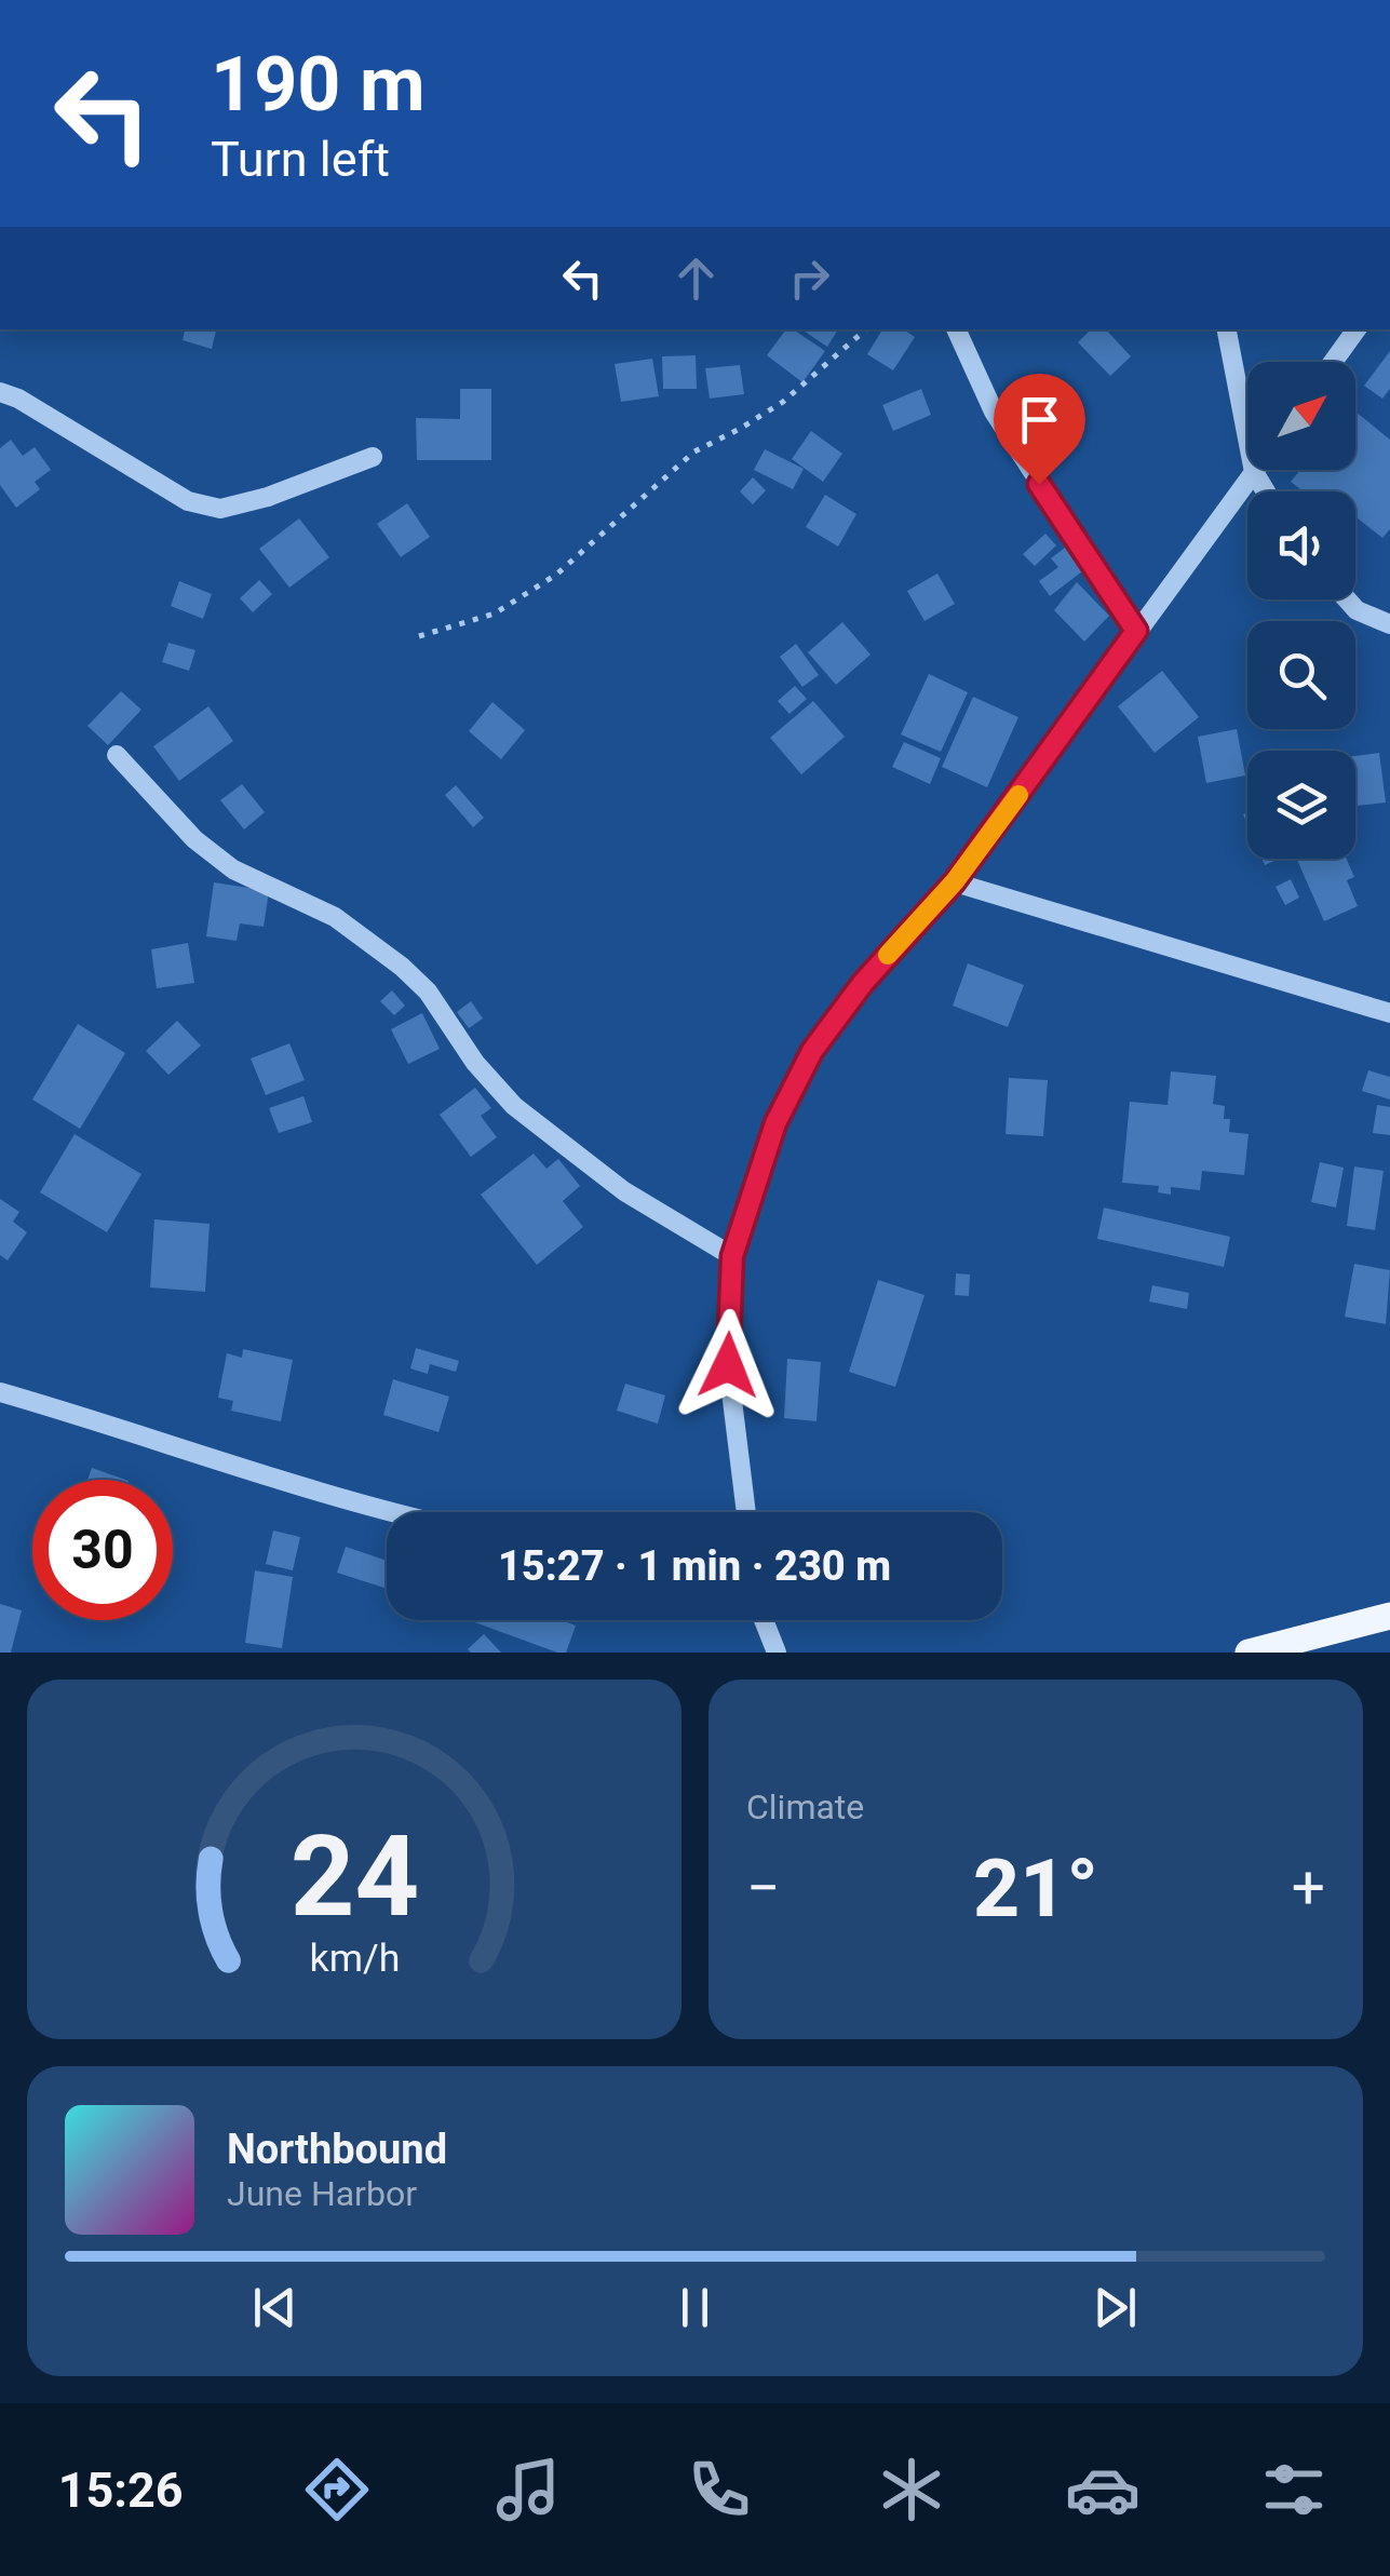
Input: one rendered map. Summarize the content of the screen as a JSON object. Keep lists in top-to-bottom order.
{
  "north": "top right",
  "page": {
    "turn": ["190 m", "Turn left"],
    "limit": "30",
    "trip": "15:27 · 1 min · 230 m",
    "tile": "Climate",
    "heat": ["−", "21°", "+"],
    "song": ["Northbound", "June Harbor"],
    "tabs": "15:26",
    "gauge": ["24", "km/h"]
  }
}
